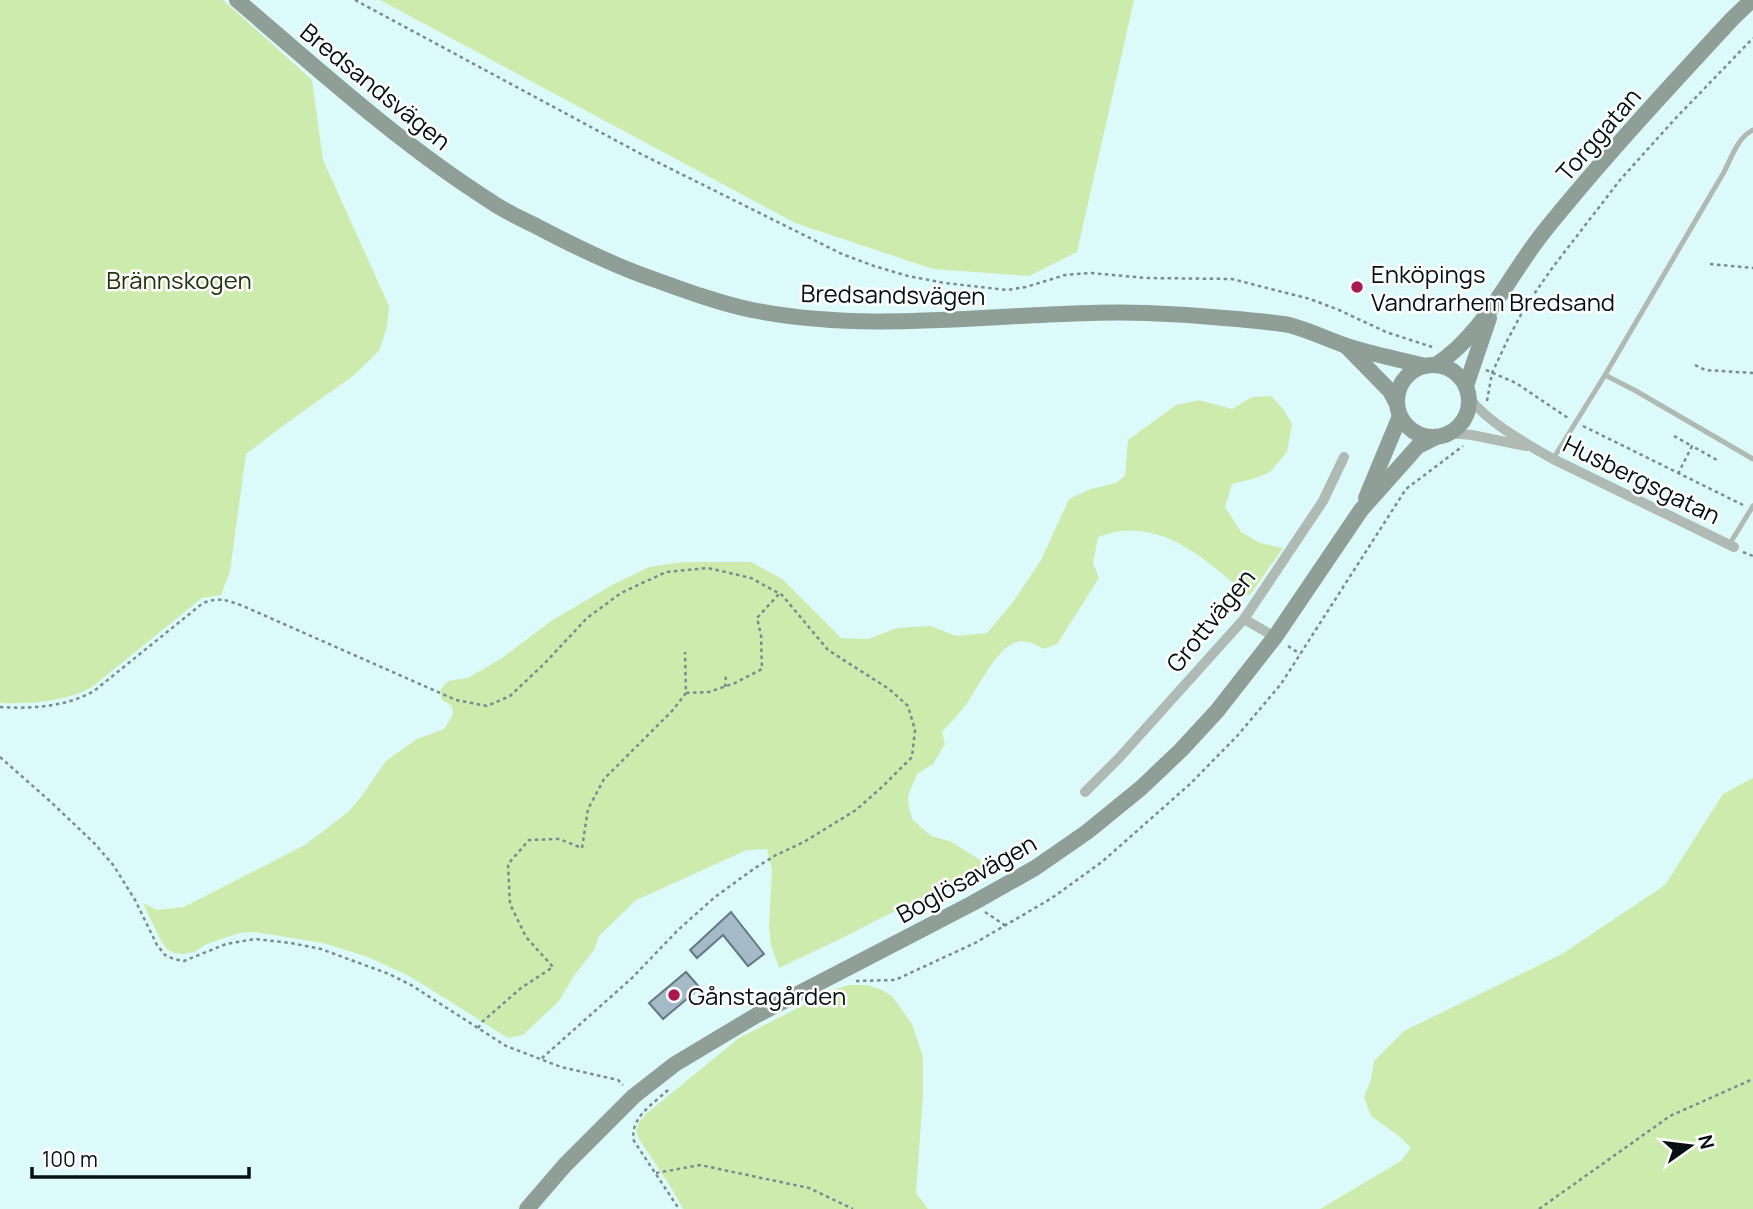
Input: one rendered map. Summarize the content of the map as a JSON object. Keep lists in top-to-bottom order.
{
  "streets": {
    "street": [
      "Bredsandsvägen",
      "Torggatan",
      "Husbergsgatan",
      "Grottvägen",
      "Boglösavägen"
    ]
  },
  "crossings": [
    ["Bredsandsvägen", "Torggatan"],
    ["Bredsandsvägen", "Husbergsgatan"],
    ["Bredsandsvägen", "Boglösavägen"],
    ["Torggatan", "Husbergsgatan"],
    ["Torggatan", "Boglösavägen"],
    ["Husbergsgatan", "Boglösavägen"]
  ],
  "parks": ["Brännskogen"],
  "places": ["Enköpings Vandrarhem Bredsand", "Gånstagården"],
  "scale_bar": "100 m",
  "north": "right"
}
